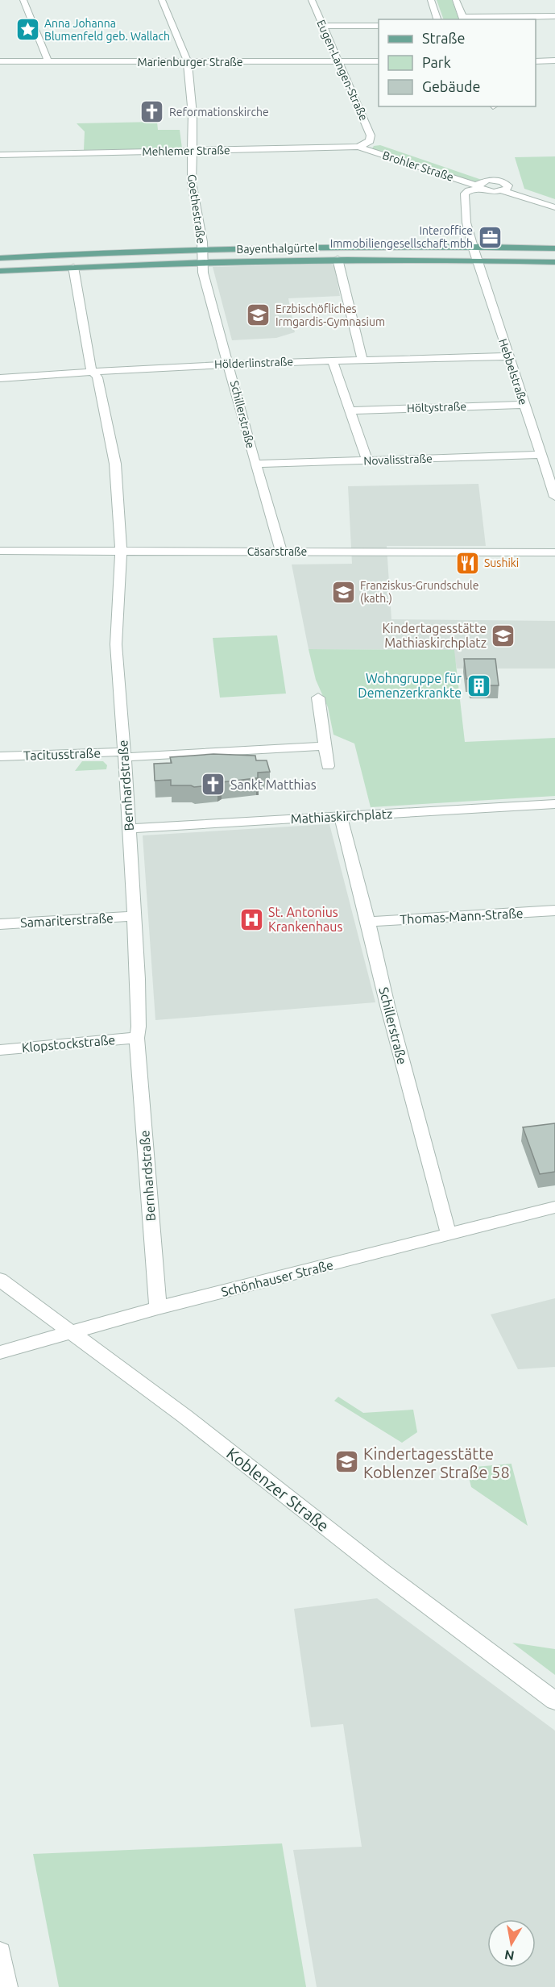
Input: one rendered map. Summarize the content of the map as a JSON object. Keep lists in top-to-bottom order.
{
  "streets": {
    "main road": ["Bayenthalgürtel"],
    "street": [
      "Marienburger Straße",
      "Eugen-Langen-Straße",
      "Mehlemer Straße",
      "Brohler Straße",
      "Goethestraße",
      "Hölderlinstraße",
      "Hebbelstraße",
      "Höltystraße",
      "Schillerstraße",
      "Novalisstraße",
      "Cäsarstraße",
      "Tacitusstraße",
      "Bernhardstraße",
      "Mathiaskirchplatz",
      "Thomas-Mann-Straße",
      "Samariterstraße",
      "Klopstockstraße",
      "Schönhauser Straße",
      "Koblenzer Straße"
    ]
  },
  "crossings": [
    ["Marienburger Straße", "Eugen-Langen-Straße"],
    ["Marienburger Straße", "Goethestraße"],
    ["Eugen-Langen-Straße", "Mehlemer Straße"],
    ["Eugen-Langen-Straße", "Brohler Straße"],
    ["Mehlemer Straße", "Brohler Straße"],
    ["Mehlemer Straße", "Goethestraße"],
    ["Brohler Straße", "Hebbelstraße"],
    ["Goethestraße", "Bayenthalgürtel"],
    ["Goethestraße", "Schillerstraße"],
    ["Bayenthalgürtel", "Hebbelstraße"],
    ["Bayenthalgürtel", "Schillerstraße"],
    ["Bayenthalgürtel", "Bernhardstraße"],
    ["Hölderlinstraße", "Hebbelstraße"],
    ["Hölderlinstraße", "Schillerstraße"],
    ["Hölderlinstraße", "Bernhardstraße"],
    ["Hebbelstraße", "Höltystraße"],
    ["Hebbelstraße", "Novalisstraße"],
    ["Schillerstraße", "Novalisstraße"],
    ["Schillerstraße", "Cäsarstraße"],
    ["Schillerstraße", "Mathiaskirchplatz"],
    ["Schillerstraße", "Thomas-Mann-Straße"],
    ["Schillerstraße", "Schönhauser Straße"],
    ["Cäsarstraße", "Bernhardstraße"],
    ["Tacitusstraße", "Bernhardstraße"],
    ["Bernhardstraße", "Mathiaskirchplatz"],
    ["Bernhardstraße", "Samariterstraße"],
    ["Bernhardstraße", "Klopstockstraße"],
    ["Bernhardstraße", "Schönhauser Straße"],
    ["Schönhauser Straße", "Koblenzer Straße"]
  ],
  "places": {
    "place": ["Anna Johanna Blumenfeld geb. Wallach"],
    "church": ["Reformationskirche", "Sankt Matthias"],
    "office": ["Interoffice Immobiliengesellschaft mbh"],
    "school or university": [
      "Erzbischöfliches Irmgardis-Gymnasium",
      "Franziskus-Grundschule (kath.)",
      "Kindertagesstätte Mathiaskirchplatz",
      "Kindertagesstätte Koblenzer Straße 58"
    ],
    "restaurant": ["Sushiki"],
    "building": ["Wohngruppe für Demenzerkrankte"],
    "hospital": ["St. Antonius Krankenhaus"]
  },
  "legend": ["Straße", "Park", "Gebäude"],
  "north": "bottom"
}
